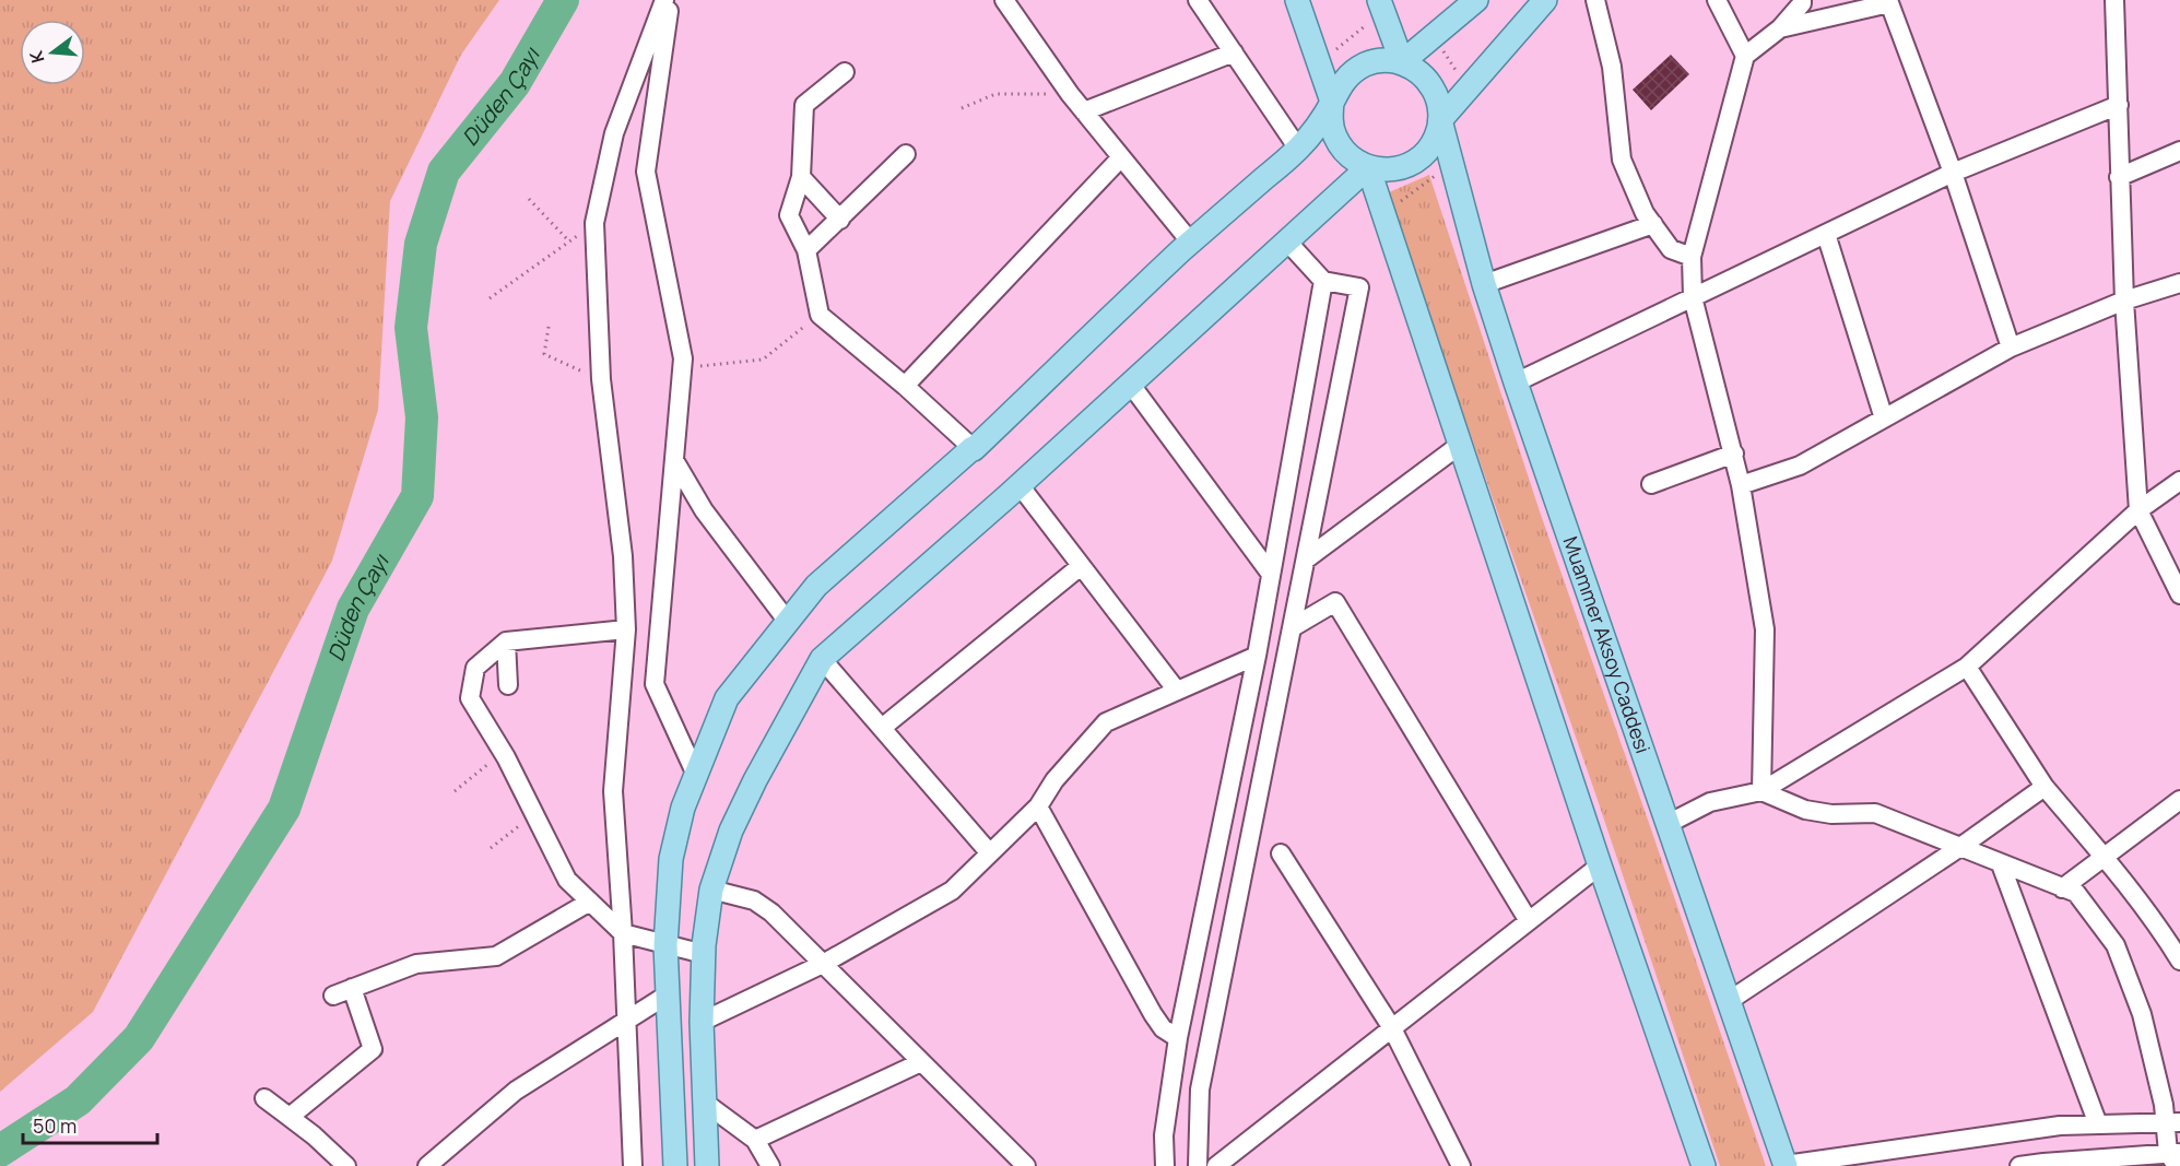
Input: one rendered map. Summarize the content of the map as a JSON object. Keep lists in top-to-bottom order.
{
  "streets": {
    "main road": ["Muammer Aksoy Caddesi"]
  },
  "water": ["Düden Çayı"],
  "scale_bar": "50 m",
  "north": "left"
}
